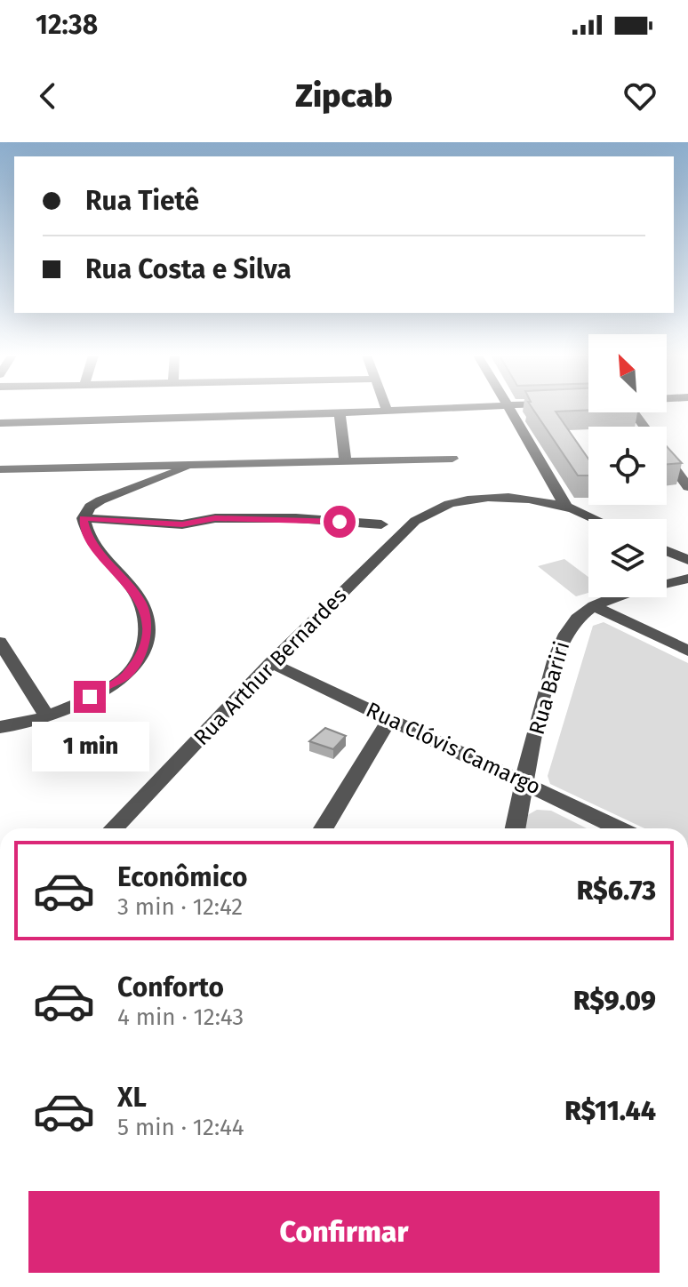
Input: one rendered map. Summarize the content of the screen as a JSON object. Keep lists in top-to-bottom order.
{
  "streets": {
    "street": ["Rua Arthur Bernardes", "Rua Bariri", "Rua Clóvis Camargo"]
  },
  "crossings": [
    ["Rua Arthur Bernardes", "Rua Clóvis Camargo"],
    ["Rua Bariri", "Rua Clóvis Camargo"]
  ],
  "north": "top left",
  "page": {
    "status": "12:38",
    "header": "Zipcab",
    "banner": ["Rua Tietê", "Rua Costa e Silva"],
    "bubble": "1 min",
    "list": [
      {
        "name": "Econômico",
        "note": "3 min · 12:42",
        "value": "R$6.73"
      },
      {
        "name": "Conforto",
        "note": "4 min · 12:43",
        "value": "R$9.09"
      },
      {
        "name": "XL",
        "note": "5 min · 12:44",
        "value": "R$11.44"
      }
    ],
    "buttons": "Confirmar"
  }
}
